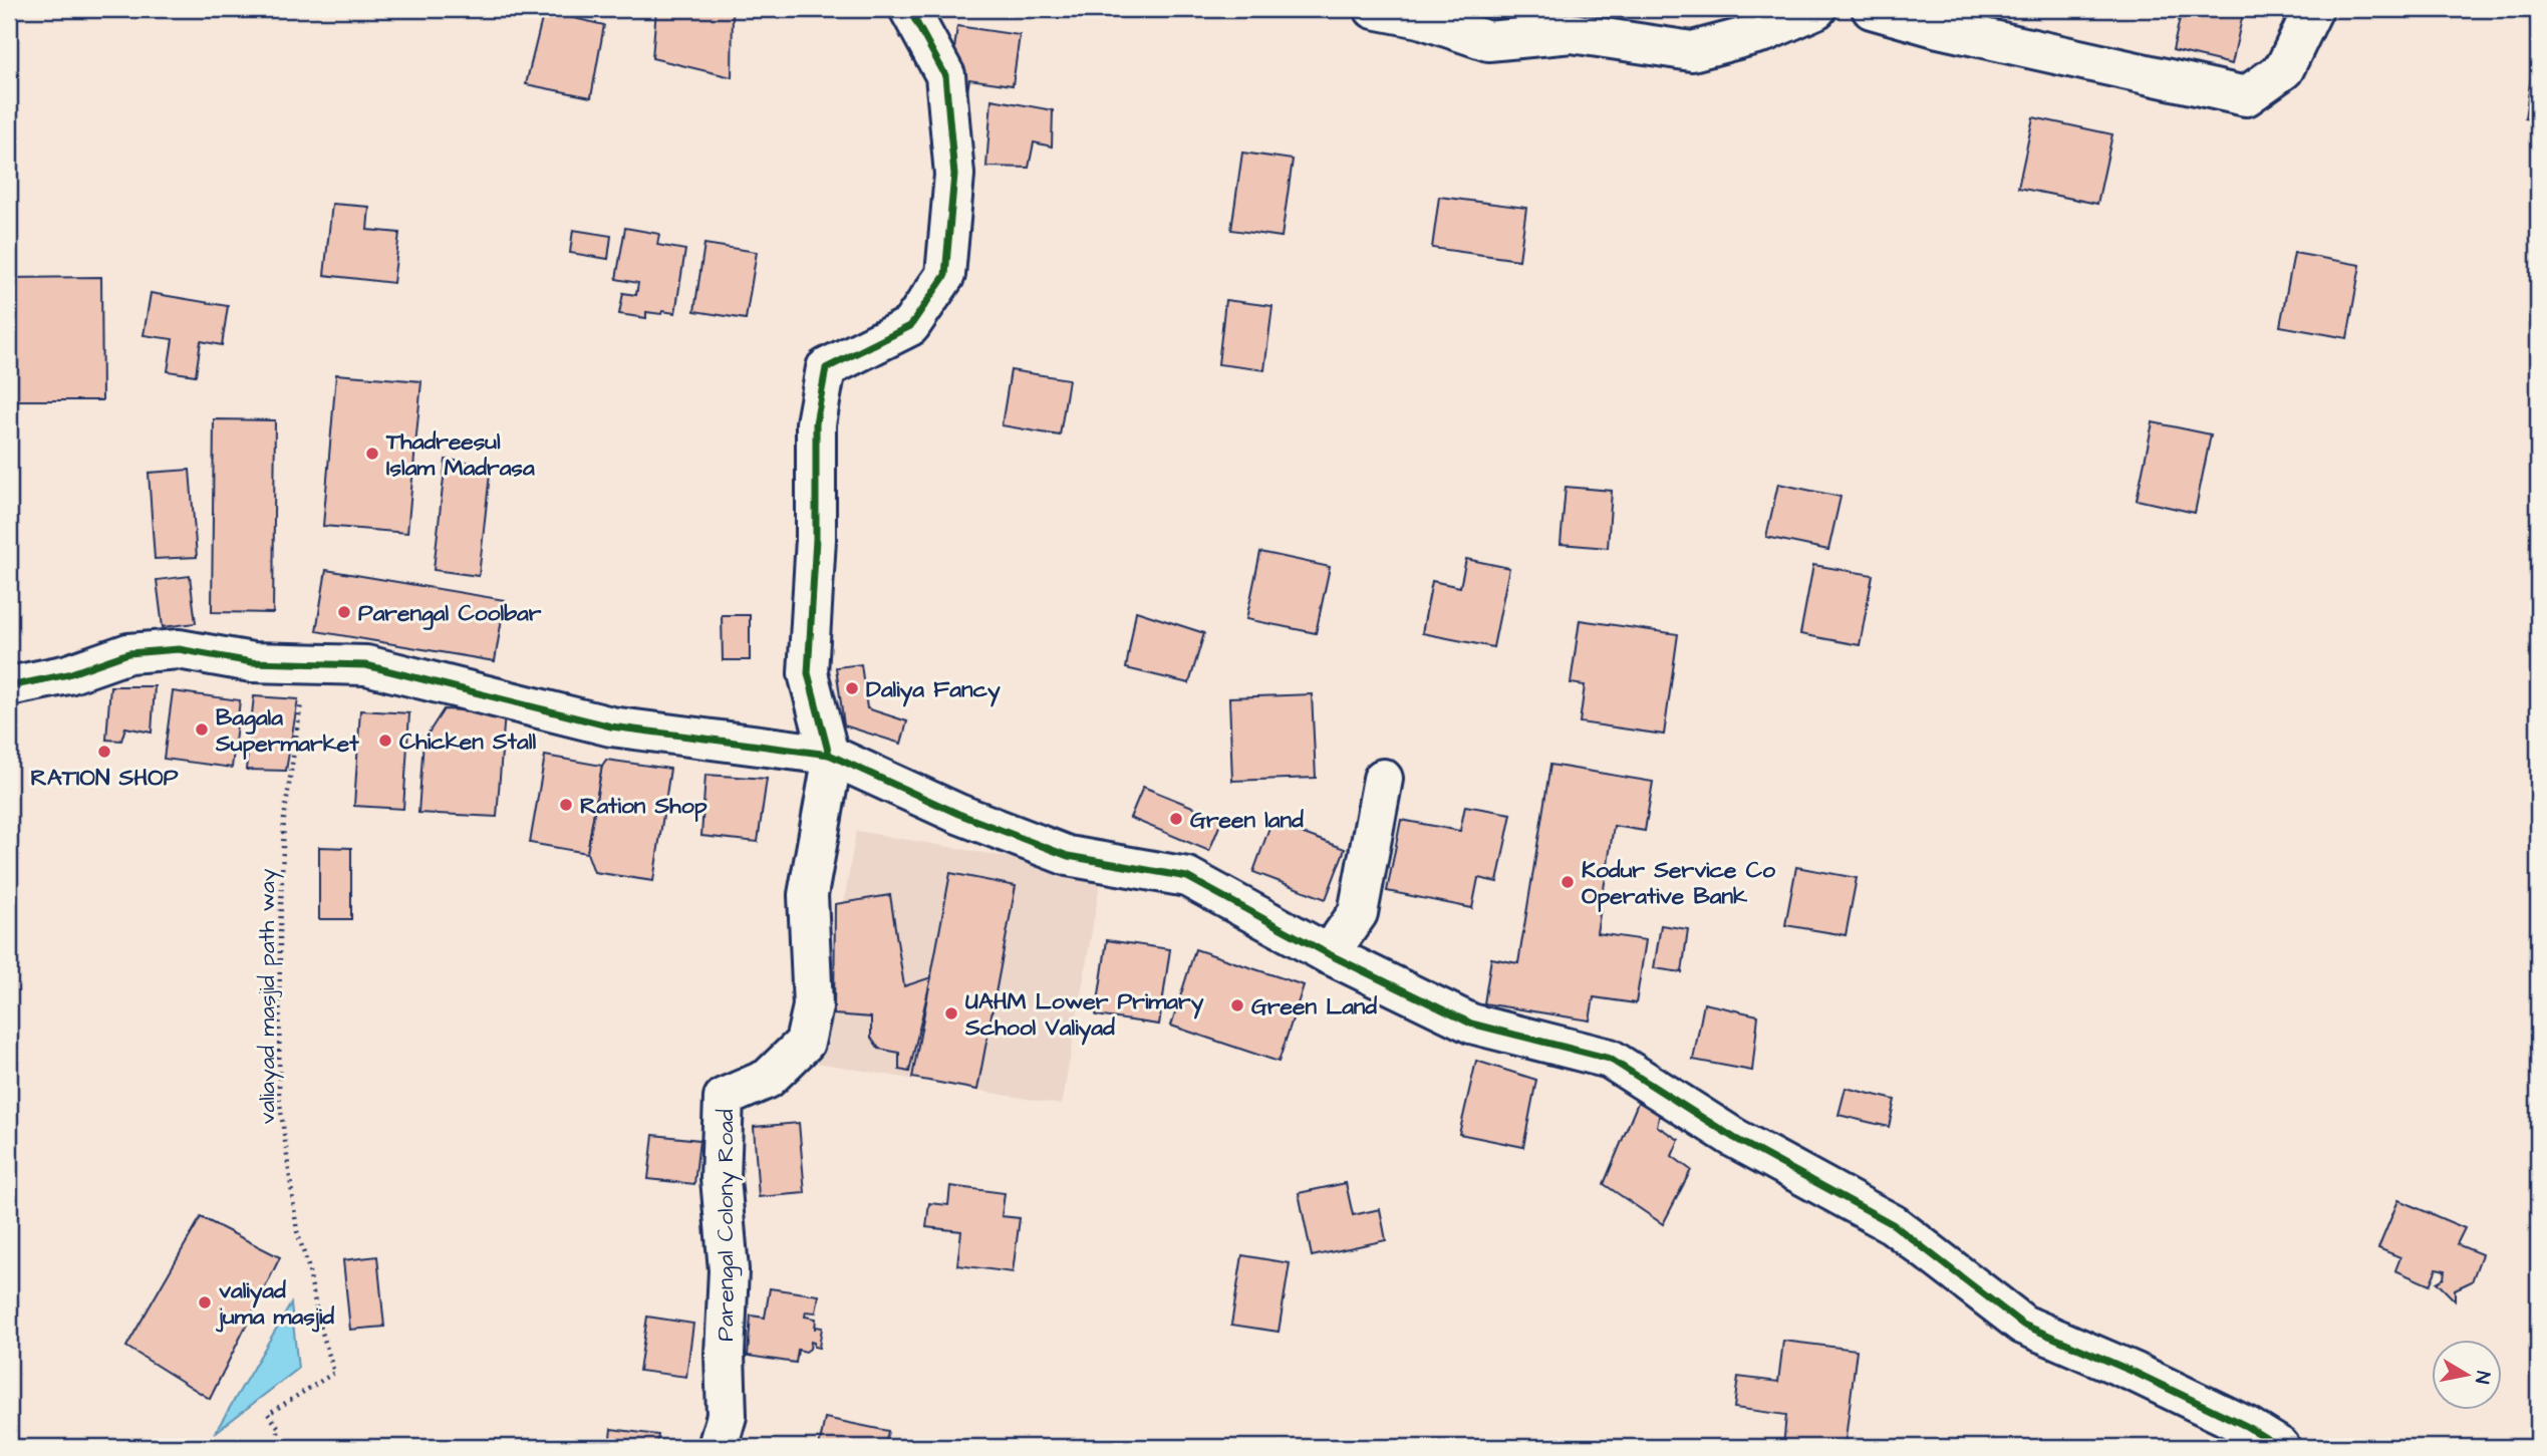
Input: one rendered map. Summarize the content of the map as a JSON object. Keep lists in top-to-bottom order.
{
  "streets": {
    "street": ["Parengal Colony Road"],
    "path": ["valiayad masjid path way"]
  },
  "places": [
    "Thadreesul Islam Madrasa",
    "Parengal Coolbar",
    "Daliya Fancy",
    "Bagala Supermarket",
    "Chicken Stall",
    "RATION SHOP",
    "Ration Shop",
    "Green land",
    "Kodur Service Co Operative Bank",
    "Green Land",
    "UAHM Lower Primary School Valiyad",
    "valiyad juma masjid"
  ],
  "north": "right"
}
